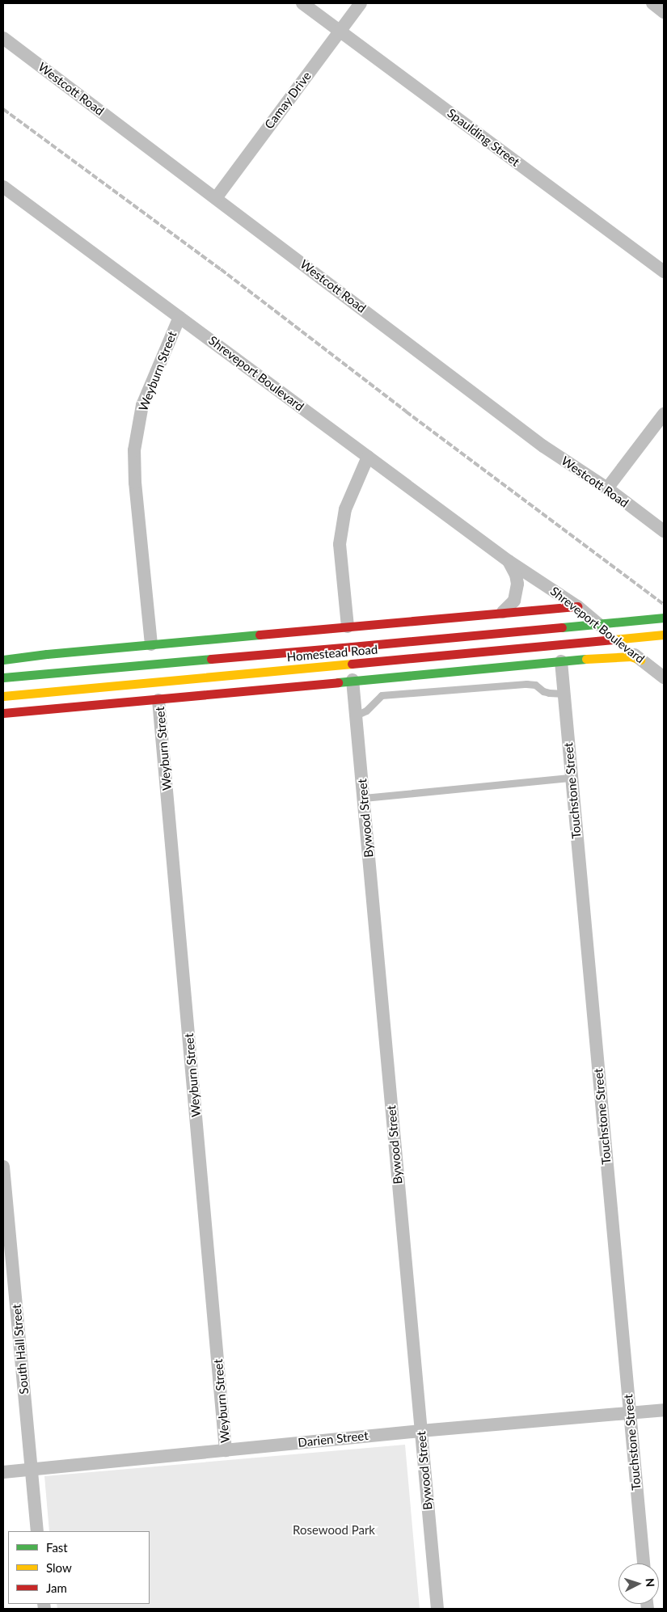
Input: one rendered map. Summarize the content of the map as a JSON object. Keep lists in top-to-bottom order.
{
  "streets": {
    "main road": ["Homestead Road"],
    "street": [
      "Westcott Road",
      "Camay Drive",
      "Spaulding Street",
      "Weyburn Street",
      "Shreveport Boulevard",
      "Touchstone Street",
      "Bywood Street",
      "South Hall Street",
      "Darien Street"
    ]
  },
  "crossings": [
    ["Westcott Road", "Camay Drive"],
    ["Camay Drive", "Spaulding Street"],
    ["Weyburn Street", "Shreveport Boulevard"],
    ["Weyburn Street", "Darien Street"],
    ["Touchstone Street", "Darien Street"],
    ["Bywood Street", "Darien Street"],
    ["South Hall Street", "Darien Street"]
  ],
  "parks": ["Rosewood Park"],
  "legend": ["Fast", "Slow", "Jam"],
  "north": "right"
}
